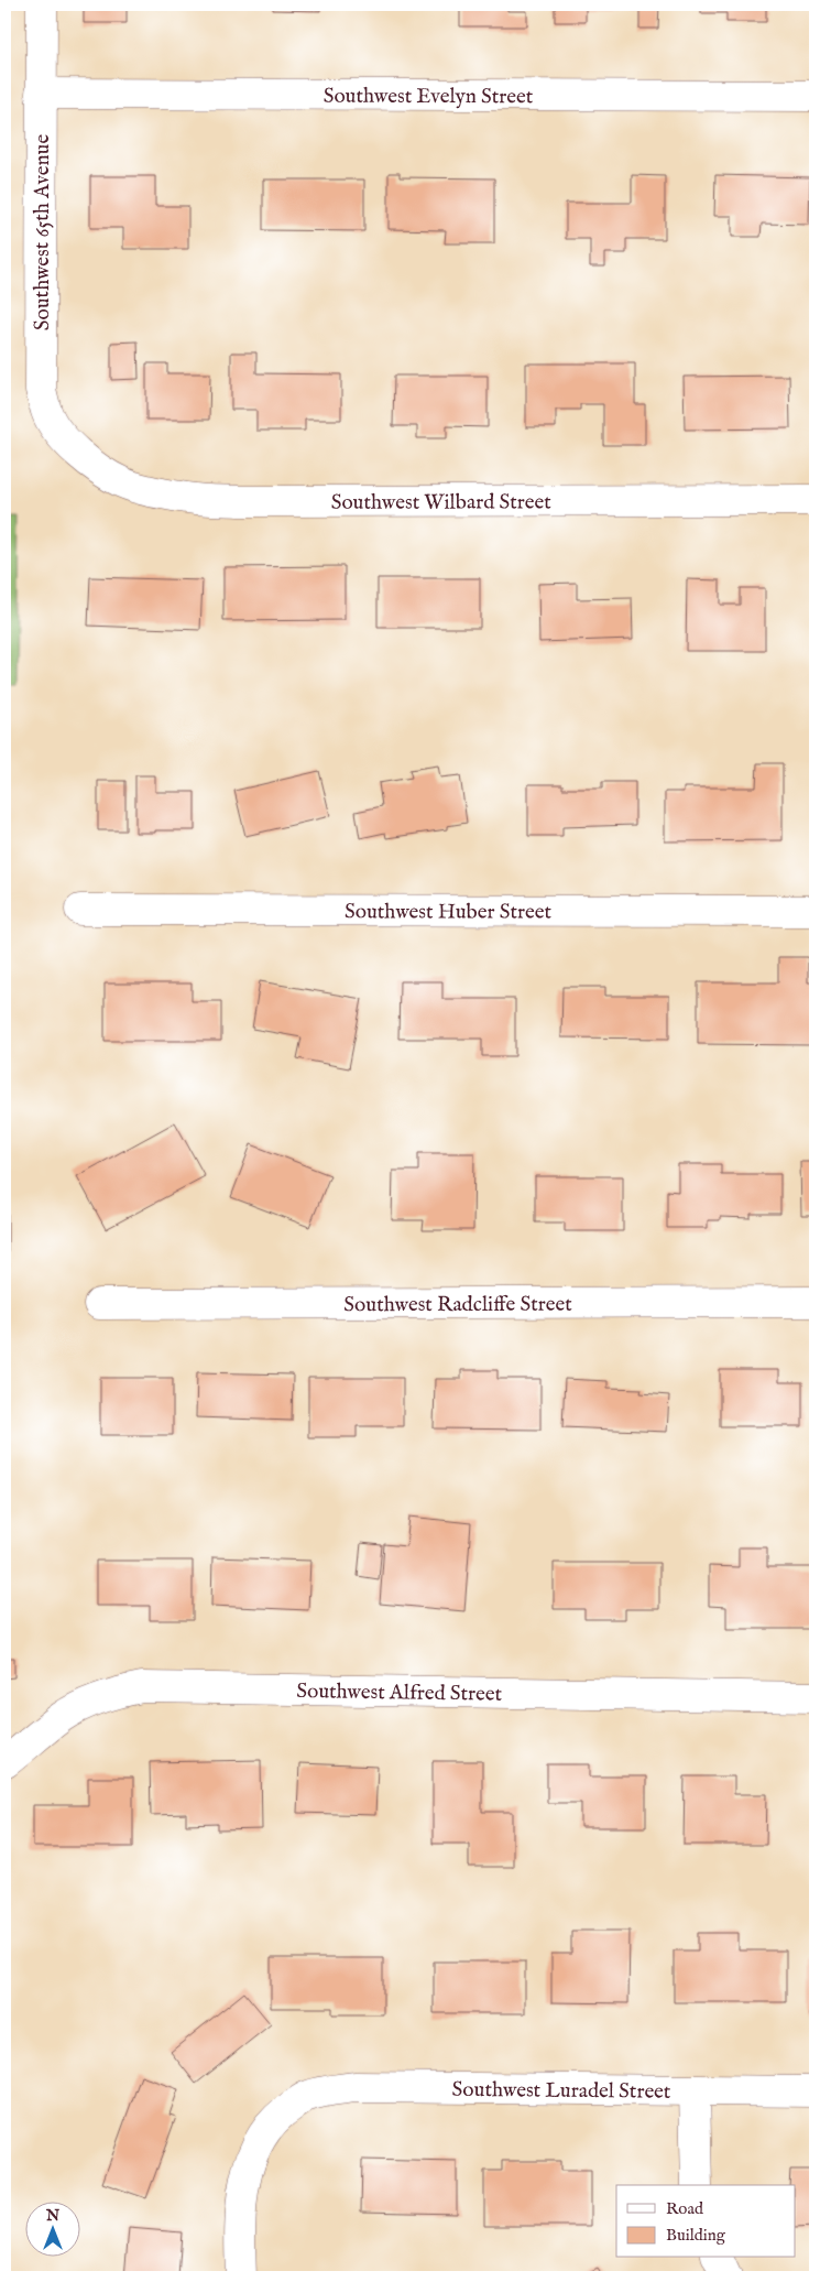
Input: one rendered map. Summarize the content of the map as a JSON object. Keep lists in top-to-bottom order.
{
  "streets": {
    "street": [
      "Southwest Evelyn Street",
      "Southwest 65th Avenue",
      "Southwest Wilbard Street",
      "Southwest Huber Street",
      "Southwest Radcliffe Street",
      "Southwest Alfred Street",
      "Southwest Luradel Street"
    ]
  },
  "crossings": [
    ["Southwest Evelyn Street", "Southwest 65th Avenue"],
    ["Southwest 65th Avenue", "Southwest Wilbard Street"]
  ],
  "legend": ["Road", "Building"],
  "north": "top"
}
